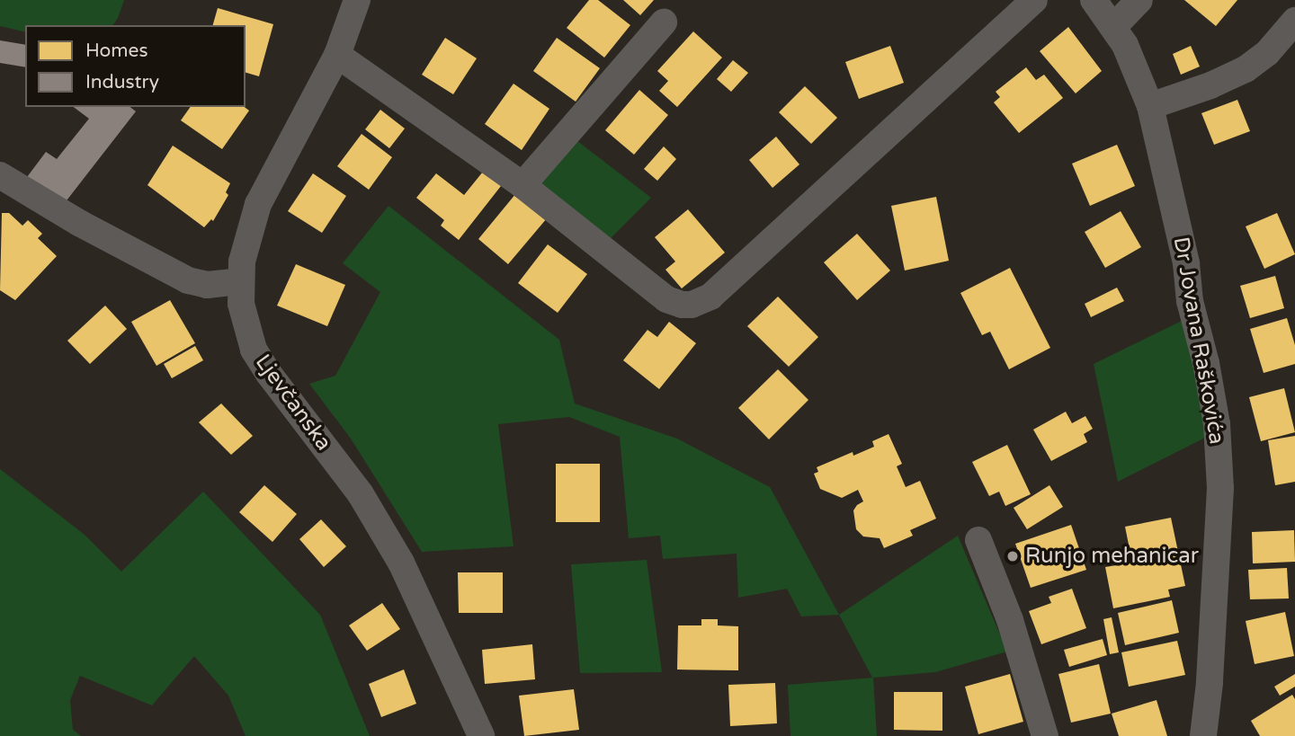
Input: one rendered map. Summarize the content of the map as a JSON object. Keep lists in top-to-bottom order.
{
  "streets": {
    "street": ["Dr Jovana Raškovića", "Ljevčanska"]
  },
  "places": ["Runjo mehanicar"],
  "legend": ["Homes", "Industry"]
}
